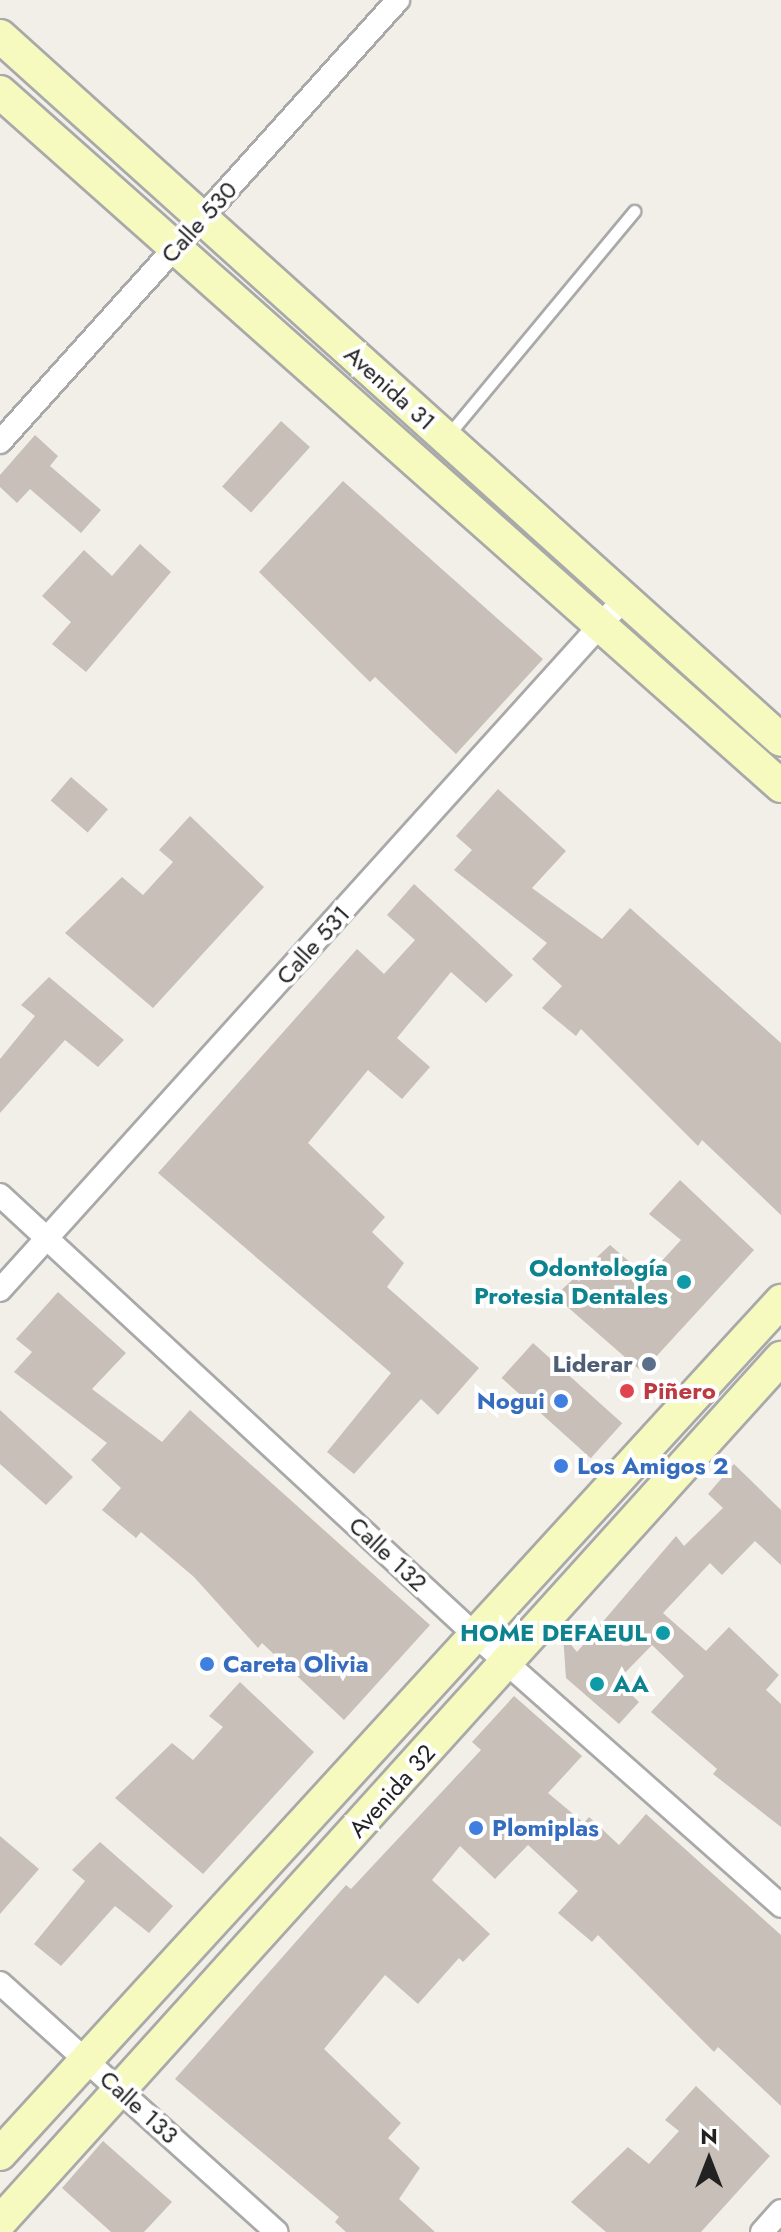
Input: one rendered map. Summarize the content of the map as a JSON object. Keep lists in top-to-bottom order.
{
  "streets": {
    "main road": ["Avenida 31", "Avenida 32"],
    "street": [
      "Calle 530",
      "Calle 531",
      "Calle 132",
      "Calle 133"
    ]
  },
  "crossings": [
    ["Calle 530", "Avenida 31"],
    ["Avenida 31", "Calle 531"],
    ["Calle 531", "Calle 132"],
    ["Calle 132", "Avenida 32"],
    ["Avenida 32", "Calle 133"]
  ],
  "places": [
    "Odontología Protesia Dentales",
    "Liderar",
    "Piñero",
    "Nogui",
    "Los Amigos 2",
    "HOME DEFAEUL",
    "Careta Olivia",
    "AA",
    "Plomiplas"
  ],
  "north": "top"
}
